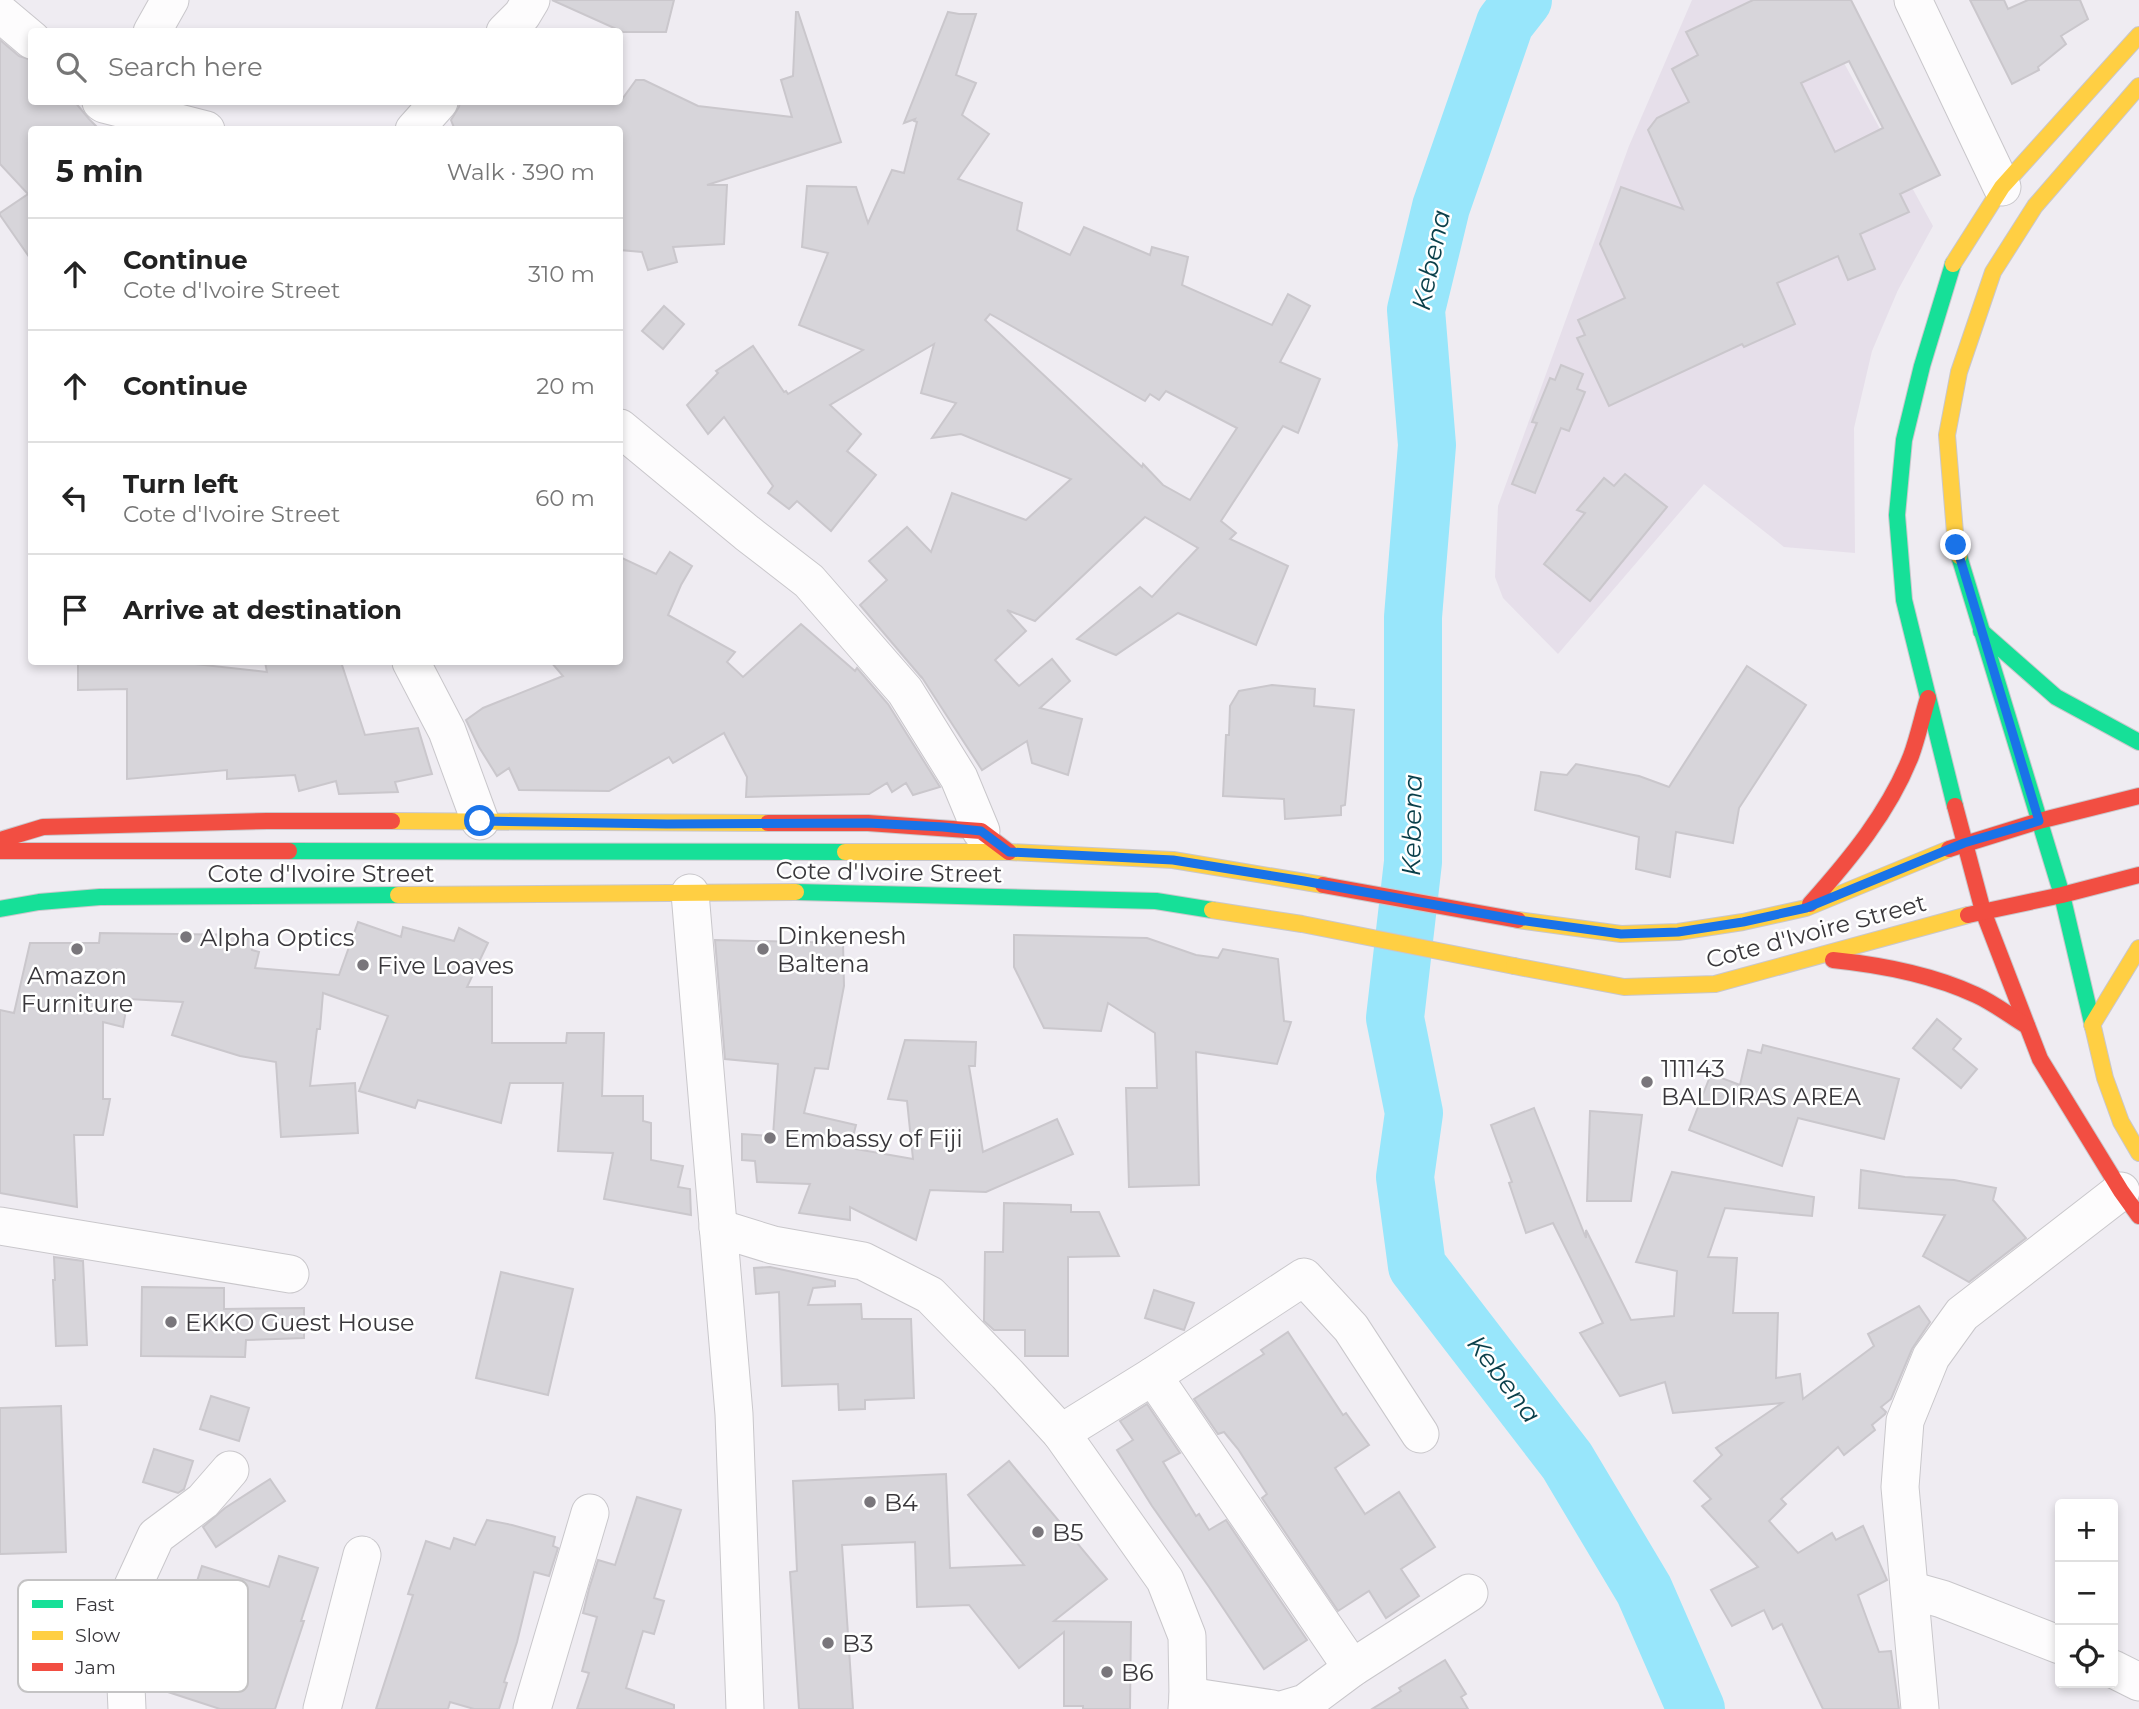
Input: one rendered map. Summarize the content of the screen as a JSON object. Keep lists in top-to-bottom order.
{
  "streets": {
    "main road": ["Cote d'Ivoire Street"]
  },
  "water": ["Kebena"],
  "places": [
    "Alpha Optics",
    "Amazon Furniture",
    "Dinkenesh Baltena",
    "Five Loaves",
    "111143 BALDIRAS AREA",
    "Embassy of Fiji",
    "EKKO Guest House",
    "B4",
    "B5",
    "B3",
    "B6"
  ],
  "legend": ["Fast", "Slow", "Jam"],
  "page": {
    "search": "Search here",
    "heading": ["5 min", "Walk · 390 m"],
    "list": [
      ["Continue", "Cote d'Ivoire Street", "310 m"],
      ["Continue", "20 m"],
      ["Turn left", "Cote d'Ivoire Street", "60 m"],
      "Arrive at destination"
    ],
    "map_buttons": ["+", "−"]
  }
}
